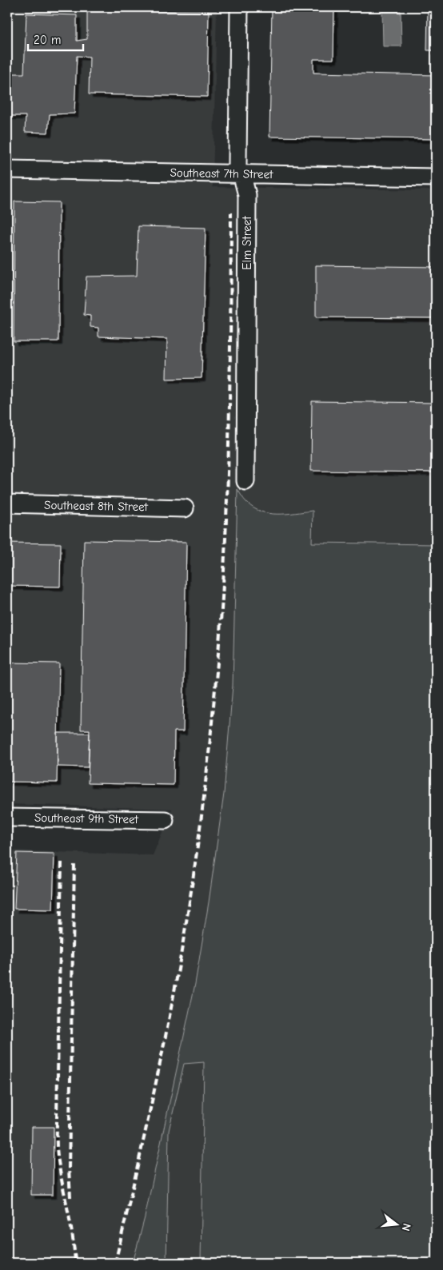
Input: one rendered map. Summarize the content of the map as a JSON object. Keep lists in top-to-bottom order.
{
  "streets": {
    "street": [
      "Southeast 7th Street",
      "Elm Street",
      "Southeast 8th Street",
      "Southeast 9th Street"
    ]
  },
  "crossings": [
    ["Southeast 7th Street", "Elm Street"]
  ],
  "scale_bar": "20 m",
  "north": "right"
}
